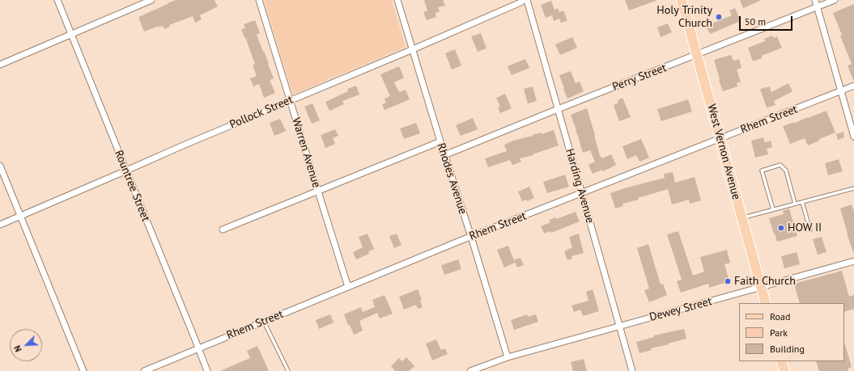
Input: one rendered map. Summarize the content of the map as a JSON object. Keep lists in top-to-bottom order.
{
  "streets": {
    "main road": ["West Vernon Avenue"],
    "street": [
      "Perry Street",
      "Pollock Street",
      "Rhem Street",
      "Warren Avenue",
      "Rhodes Avenue",
      "Rountree Street",
      "Harding Avenue",
      "Dewey Street"
    ]
  },
  "crossings": [
    ["Perry Street", "West Vernon Avenue"],
    ["Perry Street", "Rhodes Avenue"],
    ["Perry Street", "Harding Avenue"],
    ["Pollock Street", "Warren Avenue"],
    ["Pollock Street", "Rhodes Avenue"],
    ["Pollock Street", "Rountree Street"],
    ["Rhem Street", "West Vernon Avenue"],
    ["Rhem Street", "Warren Avenue"],
    ["Rhem Street", "Rhodes Avenue"],
    ["Rhem Street", "Rountree Street"],
    ["Rhem Street", "Harding Avenue"],
    ["West Vernon Avenue", "Dewey Street"],
    ["Rhodes Avenue", "Dewey Street"],
    ["Harding Avenue", "Dewey Street"]
  ],
  "places": ["Holy Trinity Church", "HOW II", "Faith Church"],
  "legend": ["Road", "Park", "Building"],
  "scale_bar": "50 m",
  "north": "bottom left"
}
